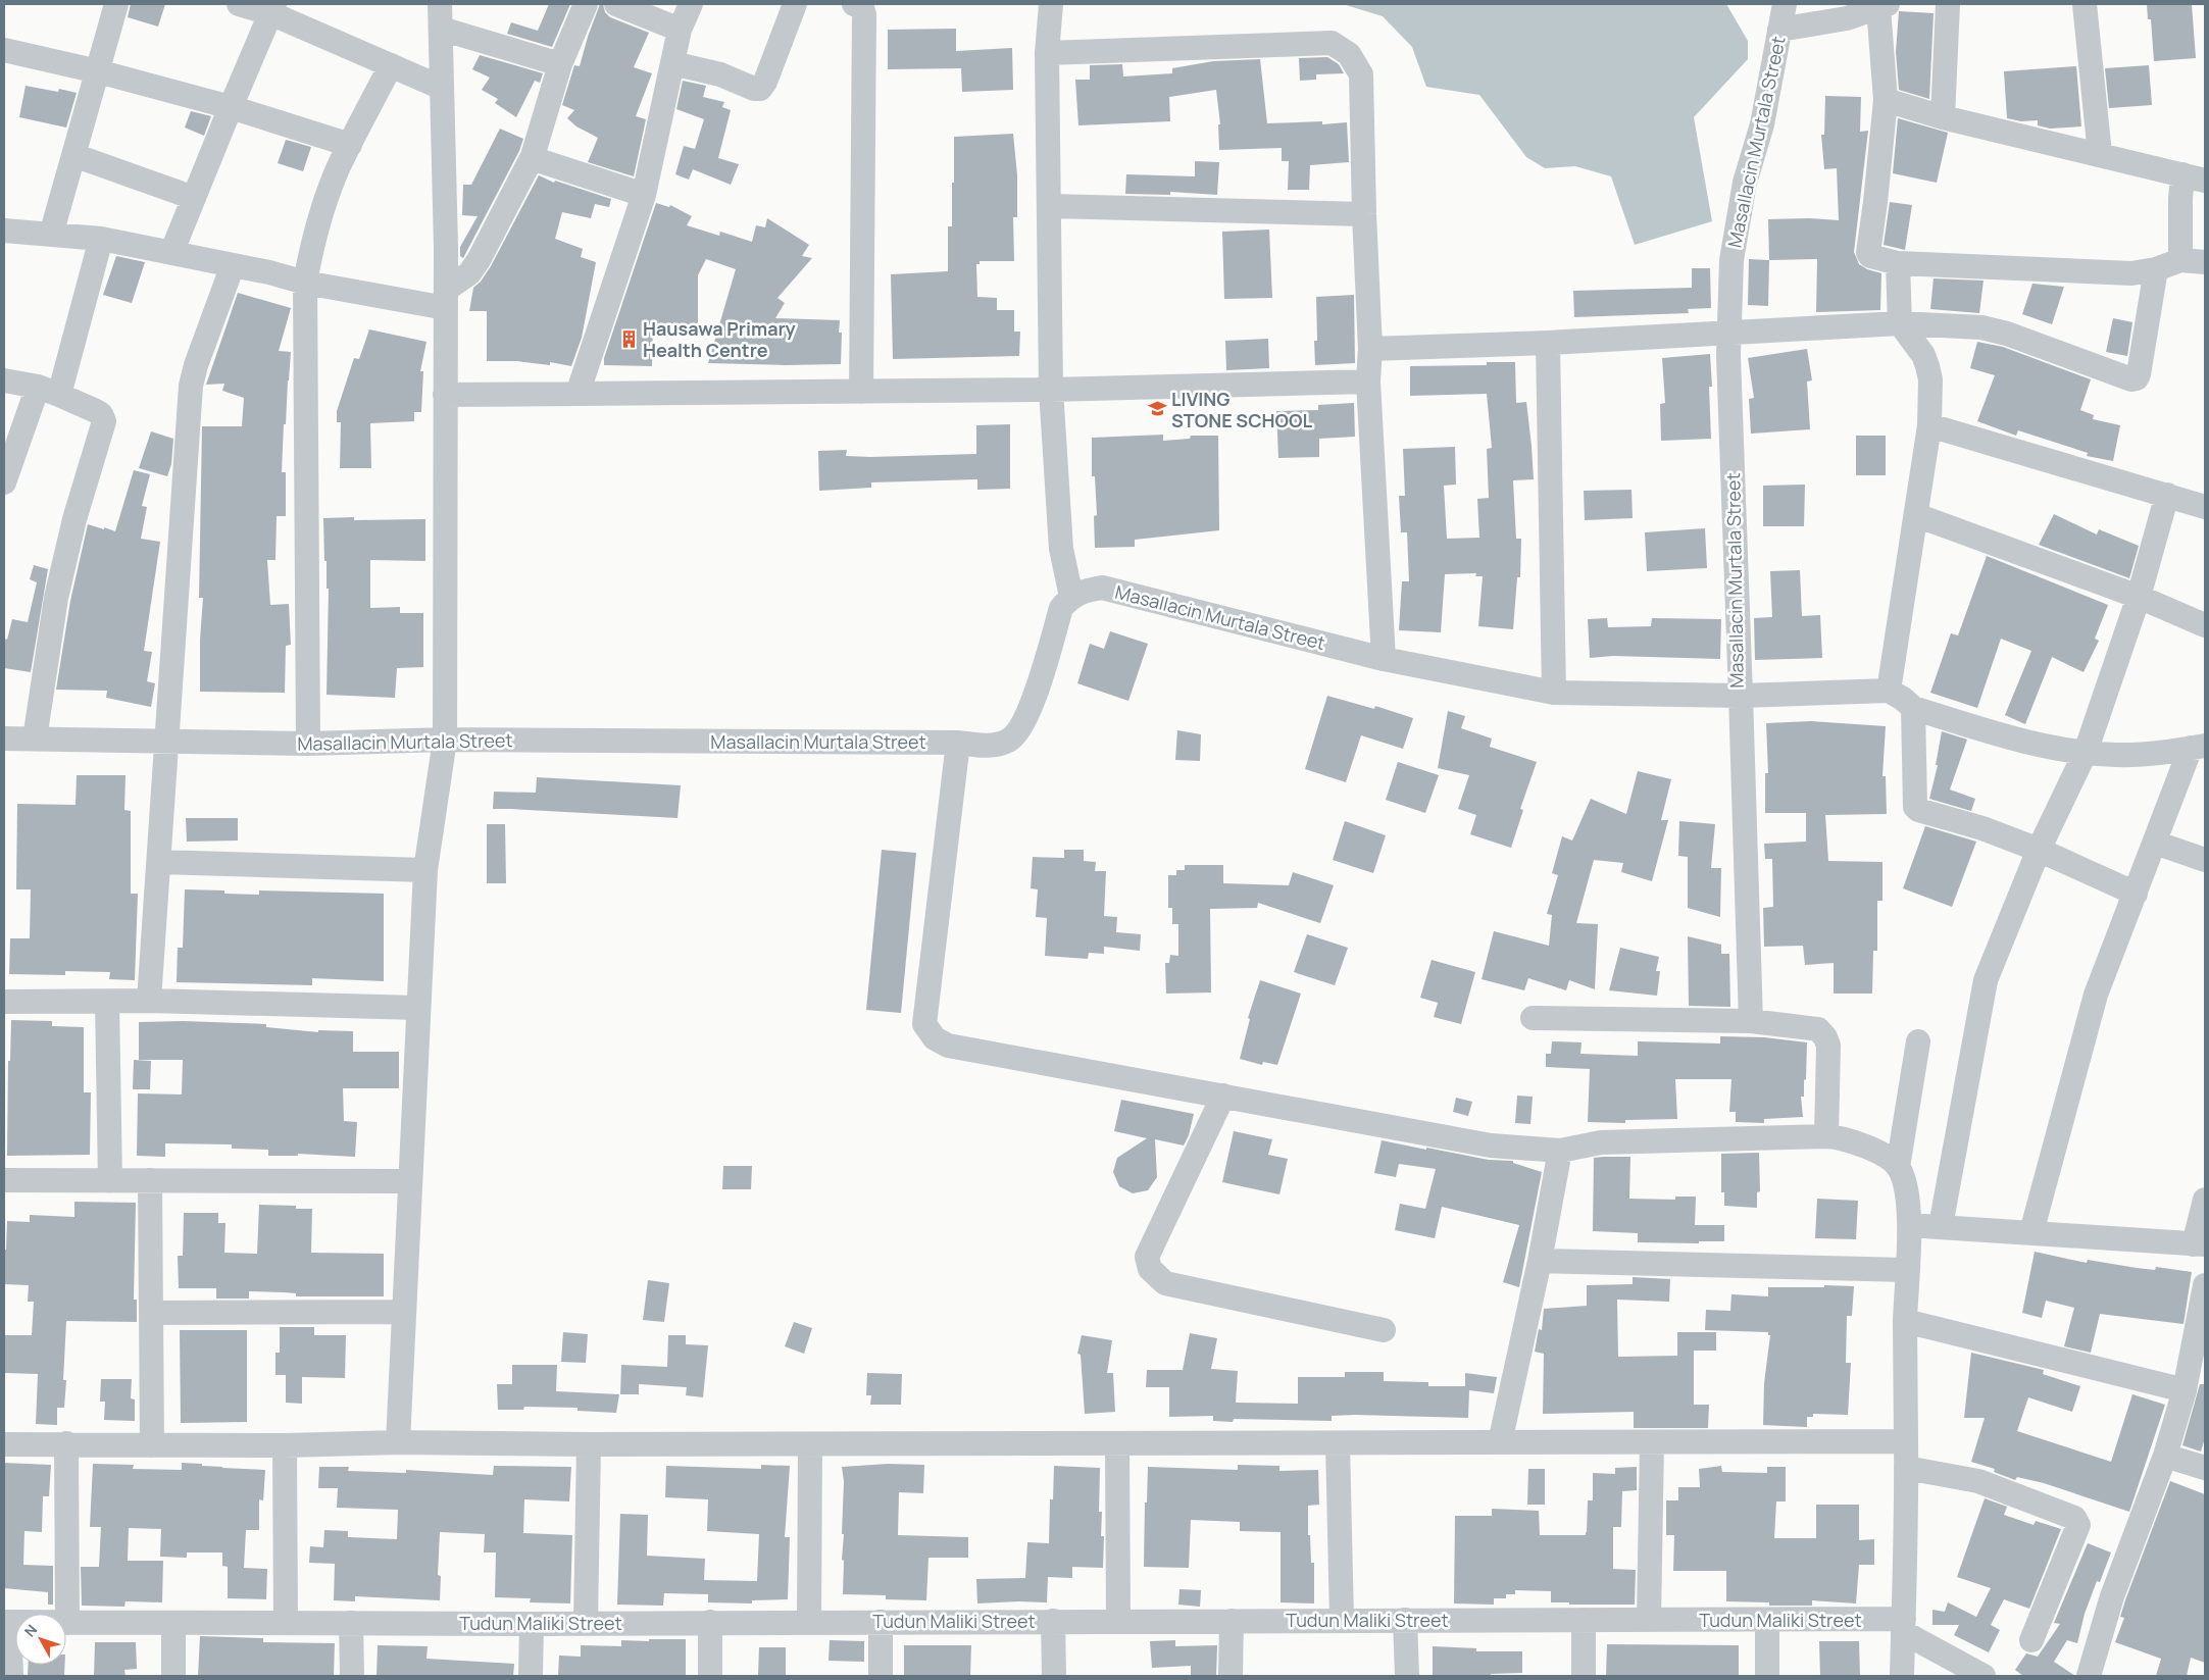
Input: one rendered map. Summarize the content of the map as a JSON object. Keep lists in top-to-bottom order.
{
  "streets": {
    "street": ["Masallacin Murtala Street", "Tudun Maliki Street"]
  },
  "places": {
    "building": ["Hausawa Primary Health Centre"],
    "school or university": ["LIVING STONE SCHOOL"]
  },
  "north": "top left"
}
